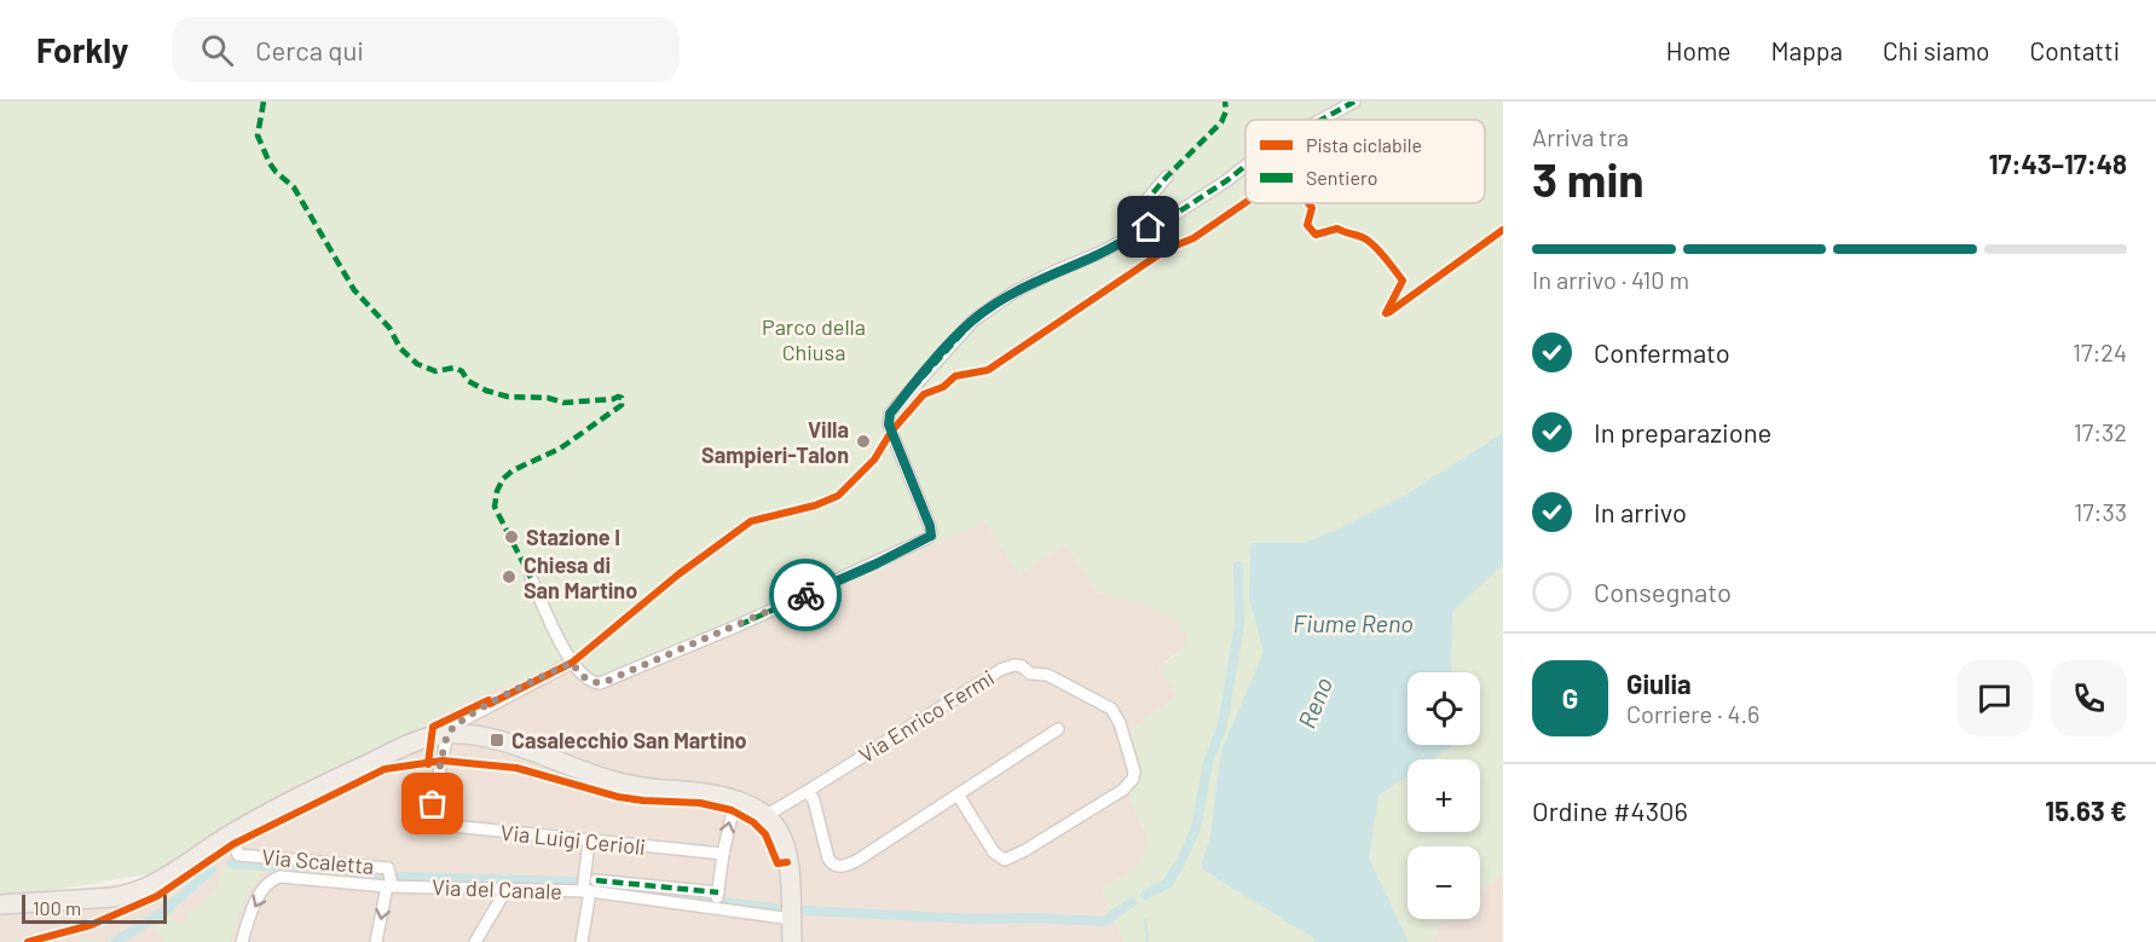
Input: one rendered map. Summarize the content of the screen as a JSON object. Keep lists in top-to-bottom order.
{
  "streets": {
    "street": [
      "Via Enrico Fermi",
      "Via Luigi Cerioli",
      "Via Scaletta",
      "Via del Canale"
    ]
  },
  "crossings": [
    ["Via Scaletta", "Via del Canale"]
  ],
  "water": ["Fiume Reno", "Reno"],
  "parks": ["Parco della Chiusa"],
  "places": {
    "other": ["Villa Sampieri-Talon", "Stazione I", "Chiesa di San Martino"],
    "transit": ["Casalecchio San Martino"]
  },
  "legend": ["Pista ciclabile", "Sentiero"],
  "scale_bar": "100 m",
  "page": {
    "header": "Forkly",
    "search": "Cerca qui",
    "nav": [
      "Home",
      "Mappa",
      "Chi siamo",
      "Contatti"
    ],
    "heading": ["3 min", "Arriva tra", "17:43–17:48"],
    "panel": [
      "Giulia",
      "Corriere · 4.6",
      "Ordine #4306",
      "15.63 €"
    ],
    "bar": "In arrivo · 410 m",
    "list": [
      ["Confermato", "17:24"],
      ["In preparazione", "17:32"],
      ["In arrivo", "17:33"],
      "Consegnato"
    ],
    "round": "G",
    "map_buttons": ["+", "−"],
    "scale": "100 m"
  }
}
